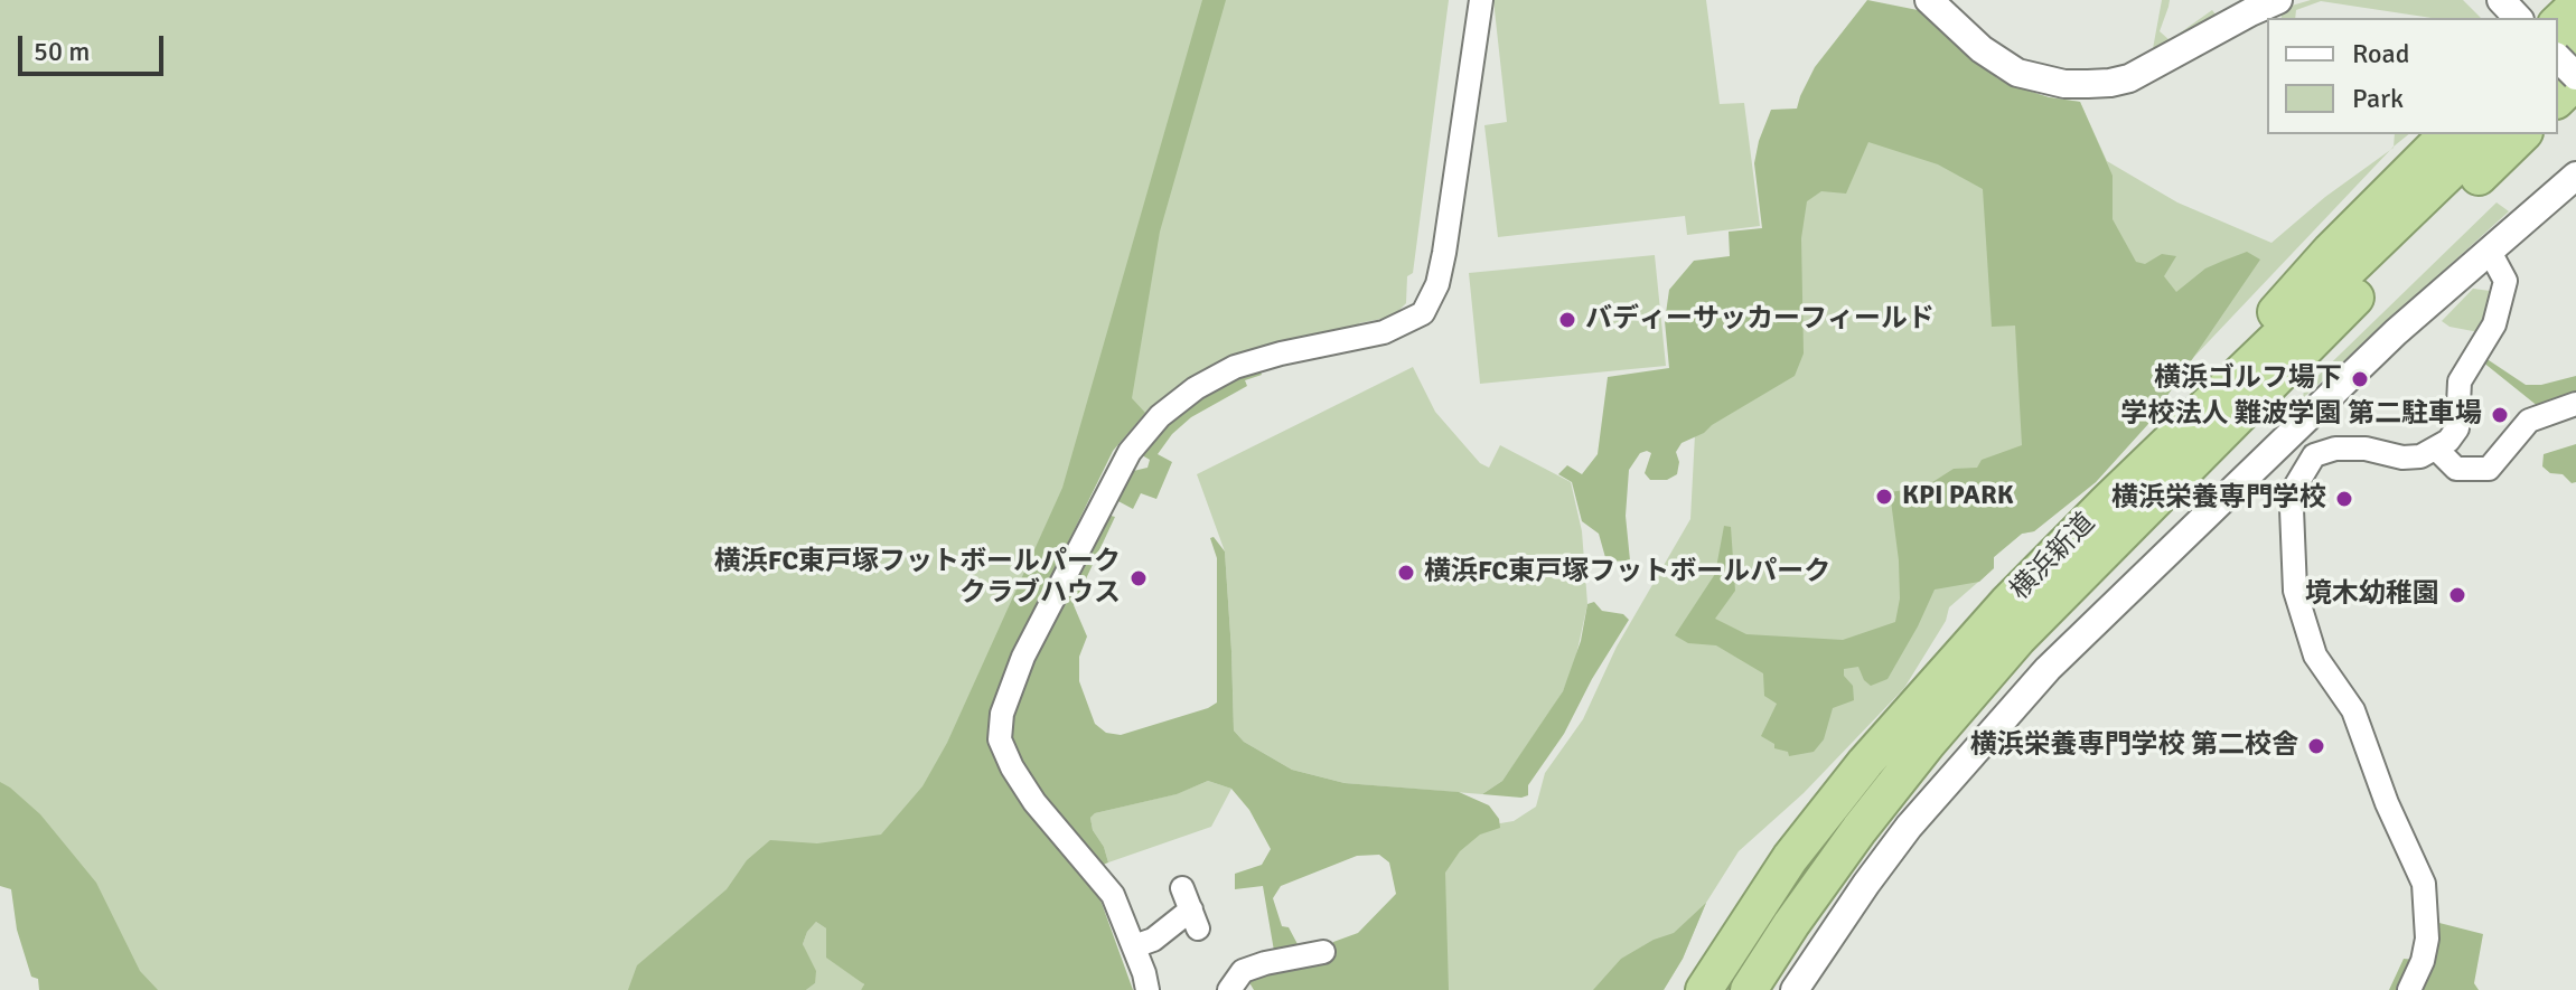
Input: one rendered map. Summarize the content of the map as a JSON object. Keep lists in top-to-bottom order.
{
  "streets": {
    "highway": ["横浜新道"]
  },
  "places": [
    "バディーサッカーフィールド",
    "横浜ゴルフ場下",
    "学校法人 難波学園 第二駐車場",
    "KPI PARK",
    "横浜栄養専門学校",
    "横浜FC東戸塚フットボールパーク",
    "横浜FC東戸塚フットボールパーク クラブハウス",
    "境木幼稚園",
    "横浜栄養専門学校 第二校舎"
  ],
  "legend": ["Road", "Park"],
  "scale_bar": "50 m"
}
